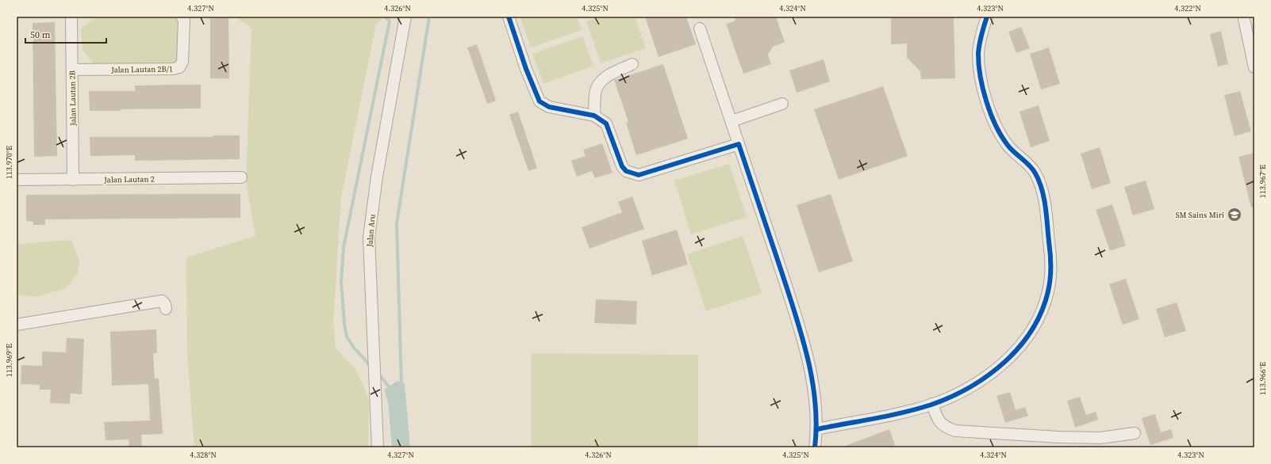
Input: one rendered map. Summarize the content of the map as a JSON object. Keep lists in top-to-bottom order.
{
  "streets": {
    "street": [
      "Jalan Lautan 2B/1",
      "Jalan Lautan 2B",
      "Jalan Lautan 2",
      "Jalan Aru"
    ]
  },
  "crossings": [
    ["Jalan Lautan 2B/1", "Jalan Lautan 2B"],
    ["Jalan Lautan 2B", "Jalan Lautan 2"]
  ],
  "places": {
    "school or university": ["SM Sains Miri"]
  },
  "scale_bar": "50 m",
  "coordinates": [
    "4.327°N",
    "4.326°N",
    "4.325°N",
    "4.324°N",
    "4.323°N",
    "4.322°N",
    "113.970°E",
    "113.967°E",
    "113.969°E",
    "113.966°E",
    "4.328°N"
  ]
}
